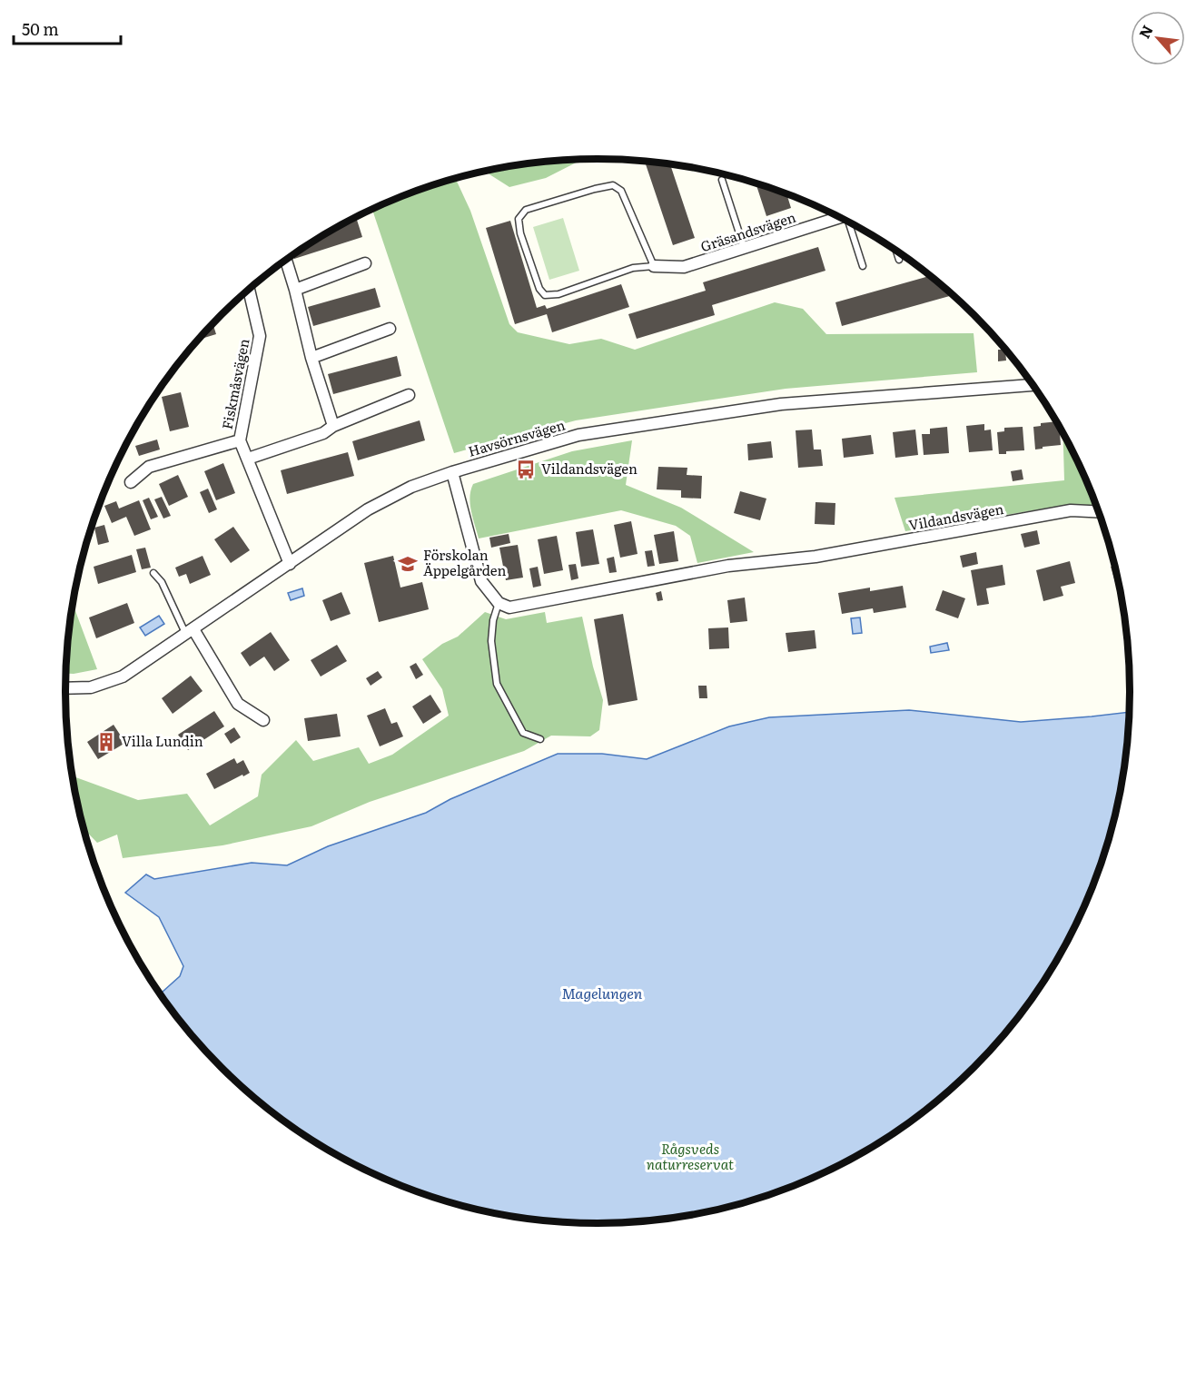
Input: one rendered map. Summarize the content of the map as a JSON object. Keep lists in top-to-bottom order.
{
  "streets": {
    "street": [
      "Gräsandsvägen",
      "Fiskmåsvägen",
      "Havsörnsvägen",
      "Vildandsvägen"
    ]
  },
  "crossings": [
    ["Fiskmåsvägen", "Havsörnsvägen"]
  ],
  "water": ["Magelungen"],
  "parks": ["Rågsveds naturreservat"],
  "places": {
    "bus stop": ["Vildandsvägen"],
    "school or university": ["Förskolan Äppelgården"],
    "building": ["Villa Lundin"]
  },
  "scale_bar": "50 m",
  "north": "top left"
}
